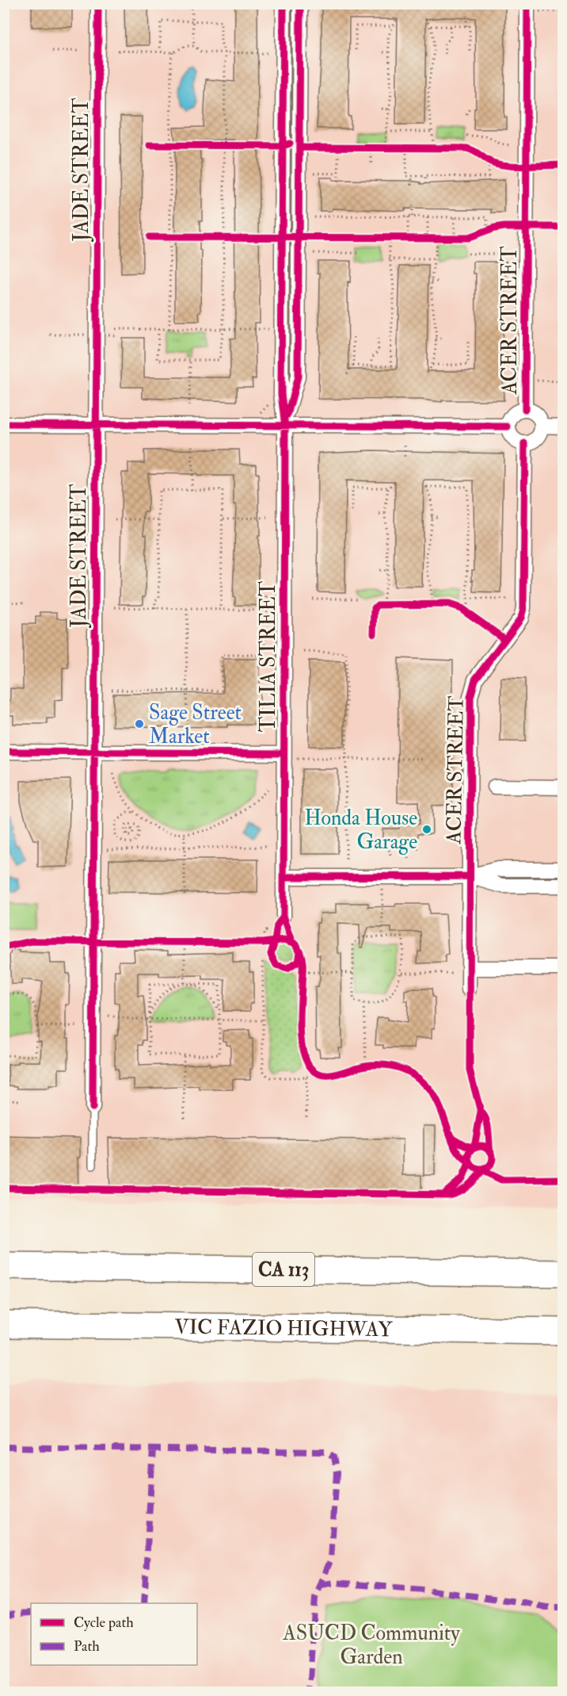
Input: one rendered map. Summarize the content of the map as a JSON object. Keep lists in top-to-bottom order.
{
  "streets": {
    "highway": ["CA 113", "VIC FAZIO HIGHWAY"],
    "street": ["JADE STREET", "ACER STREET", "TILIA STREET"]
  },
  "parks": ["ASUCD Community Garden"],
  "places": ["Sage Street Market", "Honda House Garage"],
  "legend": ["Cycle path", "Path"]
}
